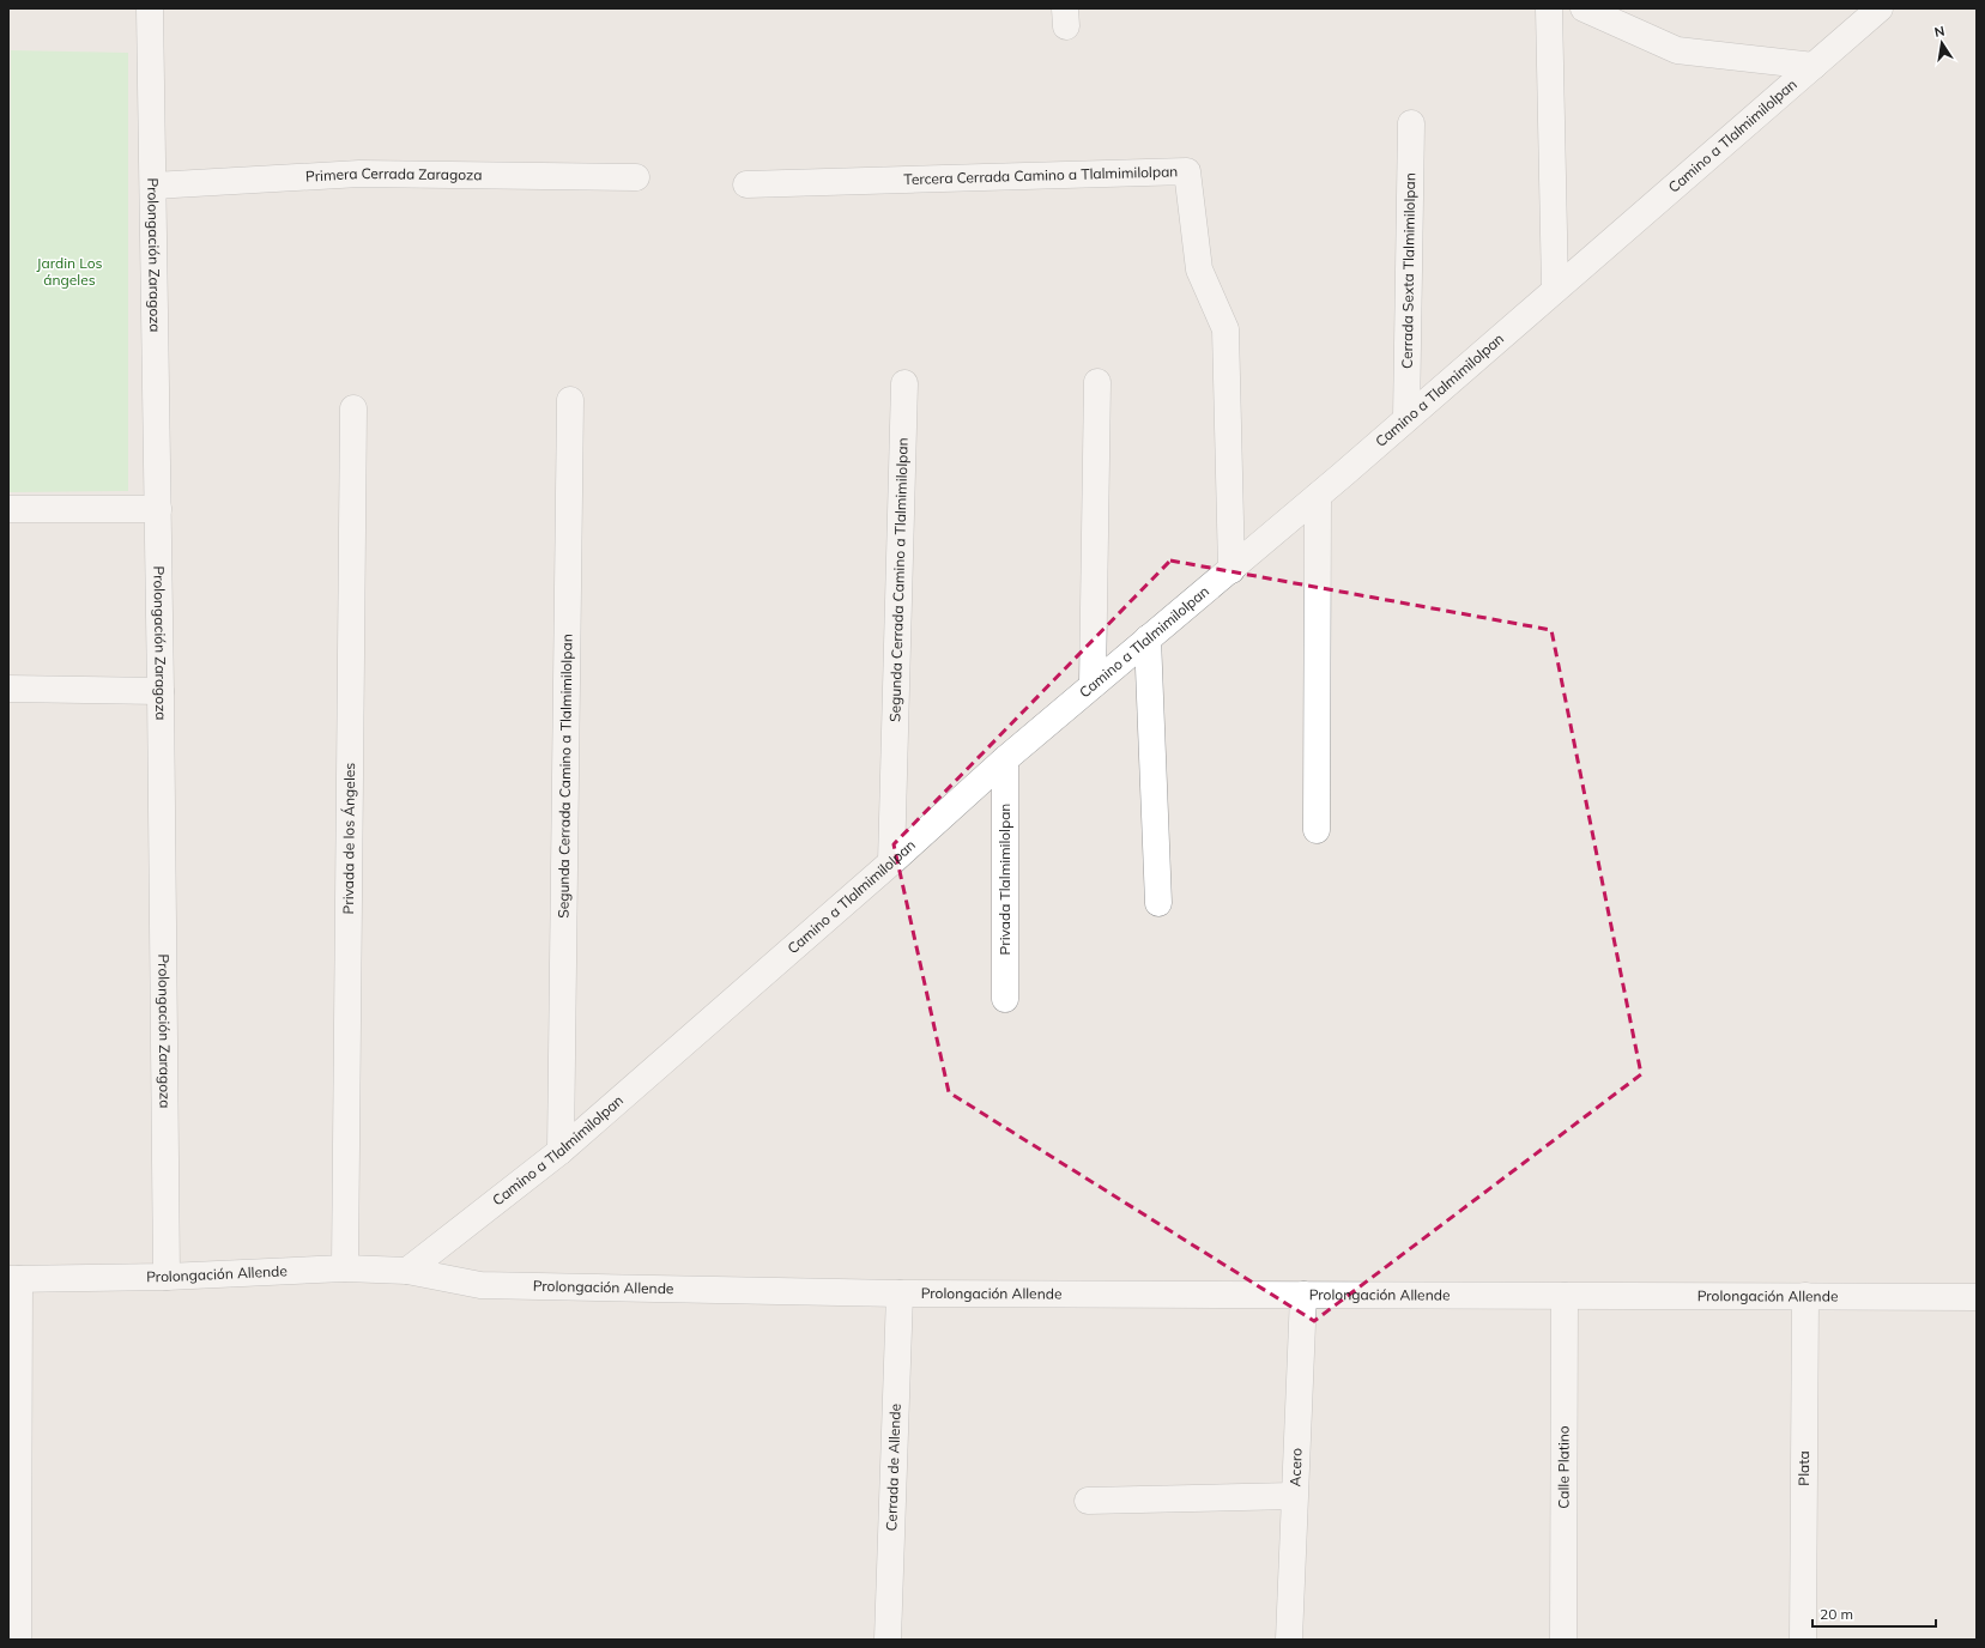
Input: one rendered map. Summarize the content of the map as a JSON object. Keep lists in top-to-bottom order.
{
  "streets": {
    "street": [
      "Camino a Tlalmimilolpan",
      "Primera Cerrada Zaragoza",
      "Tercera Cerrada Camino a Tlalmimilolpan",
      "Prolongación Zaragoza",
      "Cerrada Sexta Tlalmimilolpan",
      "Segunda Cerrada Camino a Tlalmimilolpan",
      "Privada de los Ángeles",
      "Privada Tlalmimilolpan",
      "Prolongación Allende",
      "Cerrada de Allende",
      "Acero",
      "Calle Platino",
      "Plata"
    ]
  },
  "crossings": [
    ["Camino a Tlalmimilolpan", "Tercera Cerrada Camino a Tlalmimilolpan"],
    ["Camino a Tlalmimilolpan", "Cerrada Sexta Tlalmimilolpan"],
    ["Camino a Tlalmimilolpan", "Segunda Cerrada Camino a Tlalmimilolpan"],
    ["Camino a Tlalmimilolpan", "Privada Tlalmimilolpan"],
    ["Camino a Tlalmimilolpan", "Prolongación Allende"],
    ["Primera Cerrada Zaragoza", "Prolongación Zaragoza"],
    ["Prolongación Zaragoza", "Prolongación Allende"],
    ["Privada de los Ángeles", "Prolongación Allende"],
    ["Prolongación Allende", "Cerrada de Allende"],
    ["Prolongación Allende", "Acero"],
    ["Prolongación Allende", "Calle Platino"],
    ["Prolongación Allende", "Plata"]
  ],
  "parks": ["Jardin Los ángeles"],
  "scale_bar": "20 m",
  "north": "top"
}
